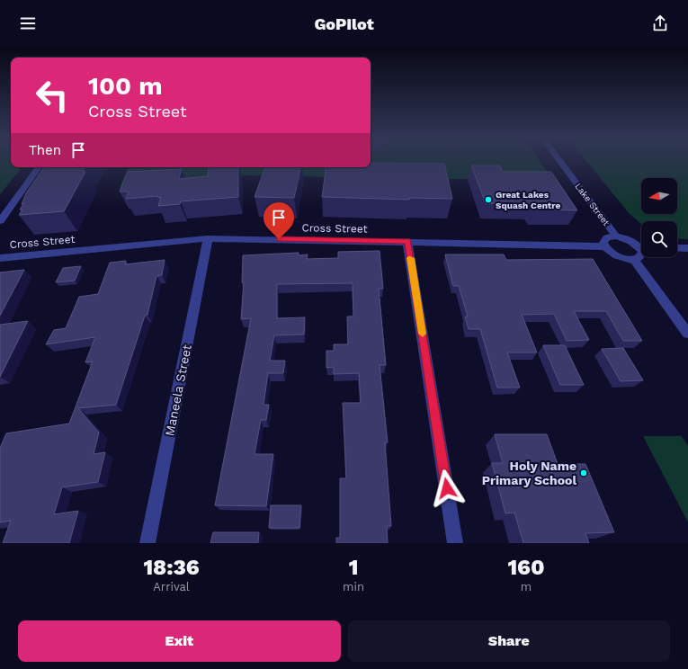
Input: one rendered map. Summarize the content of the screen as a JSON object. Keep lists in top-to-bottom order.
{
  "streets": {
    "street": ["Lake Street", "Cross Street", "Maneela Street"]
  },
  "crossings": [
    ["Cross Street", "Maneela Street"]
  ],
  "places": ["Great Lakes Squash Centre", "Holy Name Primary School"],
  "north": "left",
  "page": {
    "header": "GoPilot",
    "turn": ["100 m", "Cross Street"],
    "then": "Then",
    "eta": [
      "18:36",
      "Arrival",
      "1",
      "min",
      "160",
      "m"
    ],
    "buttons": ["Exit", "Share"]
  }
}
